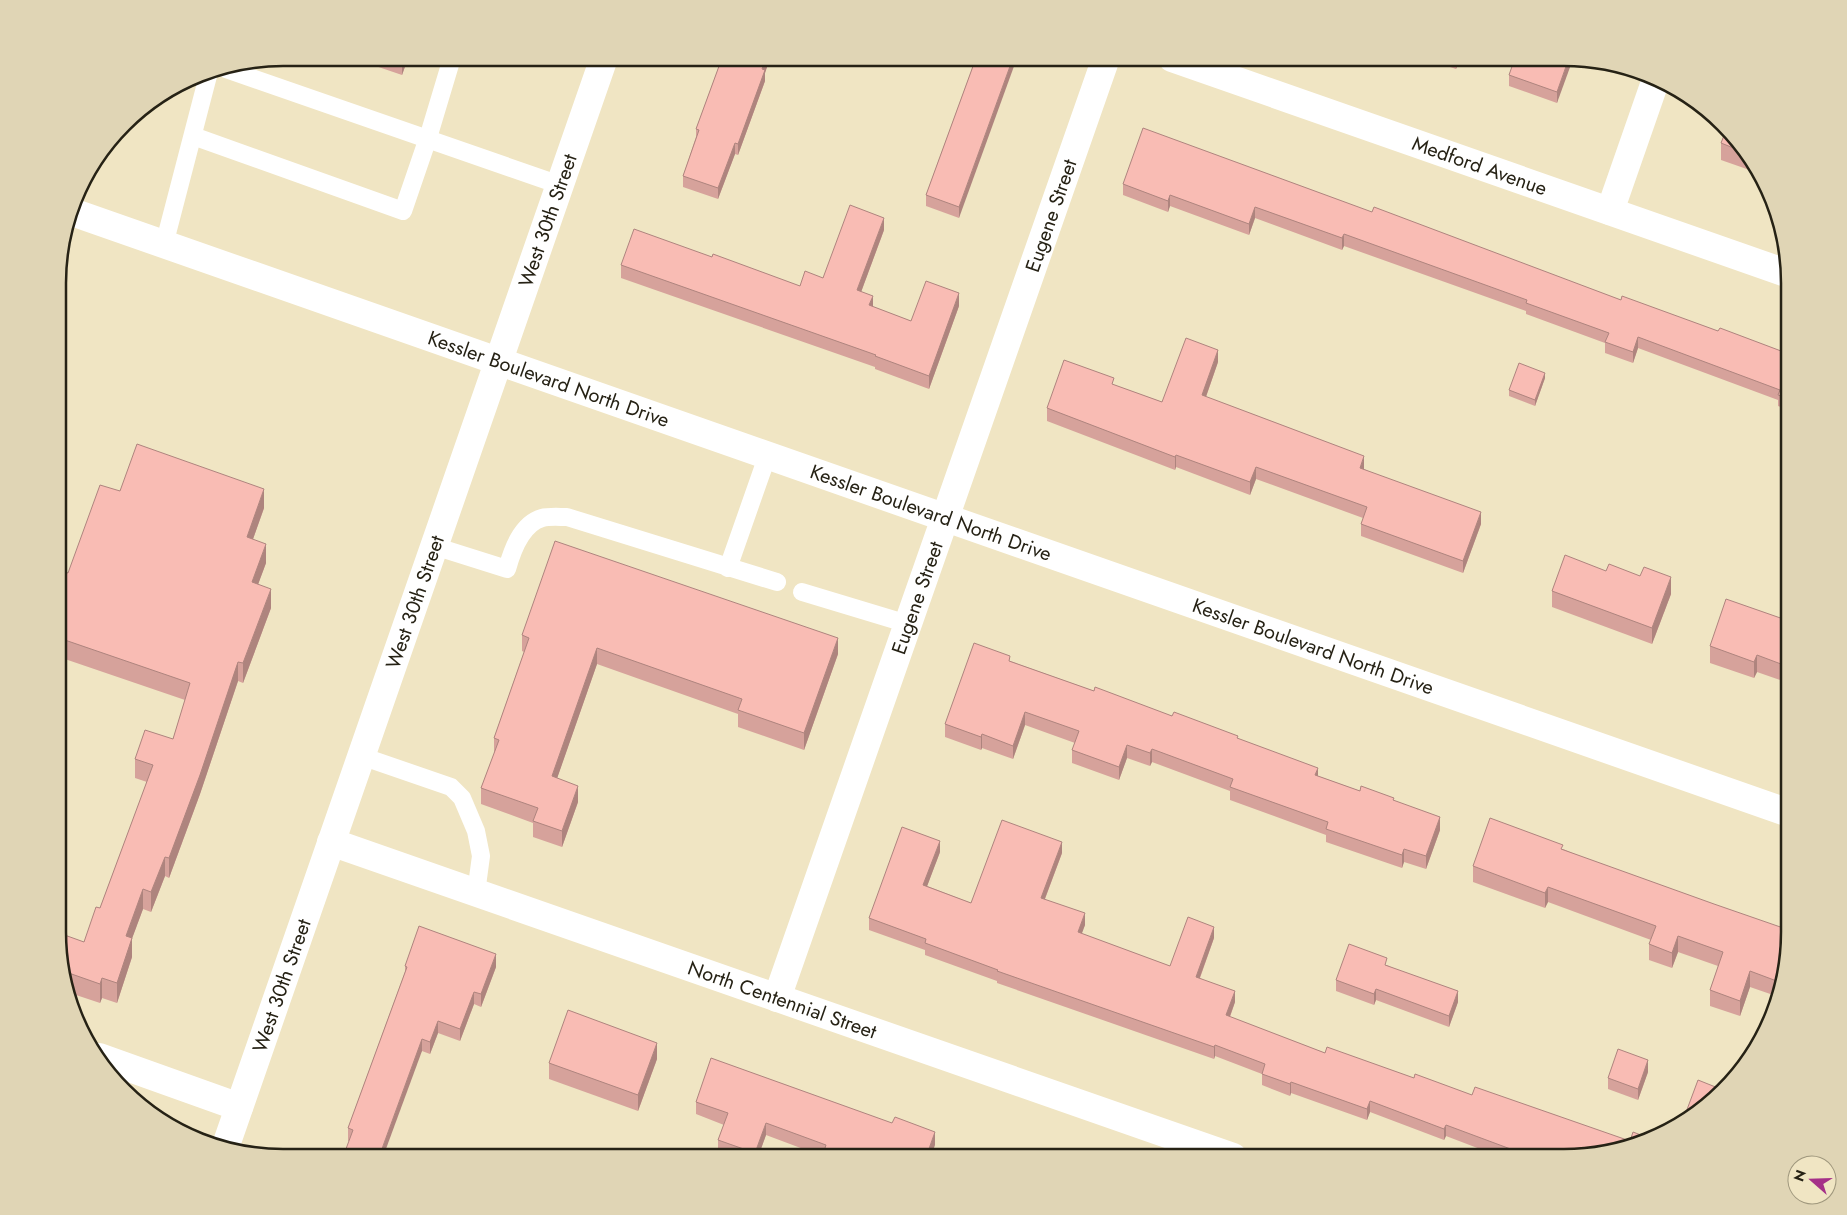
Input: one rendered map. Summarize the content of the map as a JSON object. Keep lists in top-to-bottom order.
{
  "streets": {
    "main road": [
      "Medford Avenue",
      "Eugene Street",
      "West 30th Street",
      "Kessler Boulevard North Drive",
      "North Centennial Street"
    ]
  },
  "crossings": [
    ["Eugene Street", "Kessler Boulevard North Drive"],
    ["Eugene Street", "North Centennial Street"],
    ["West 30th Street", "Kessler Boulevard North Drive"],
    ["West 30th Street", "North Centennial Street"]
  ],
  "north": "left"
}
